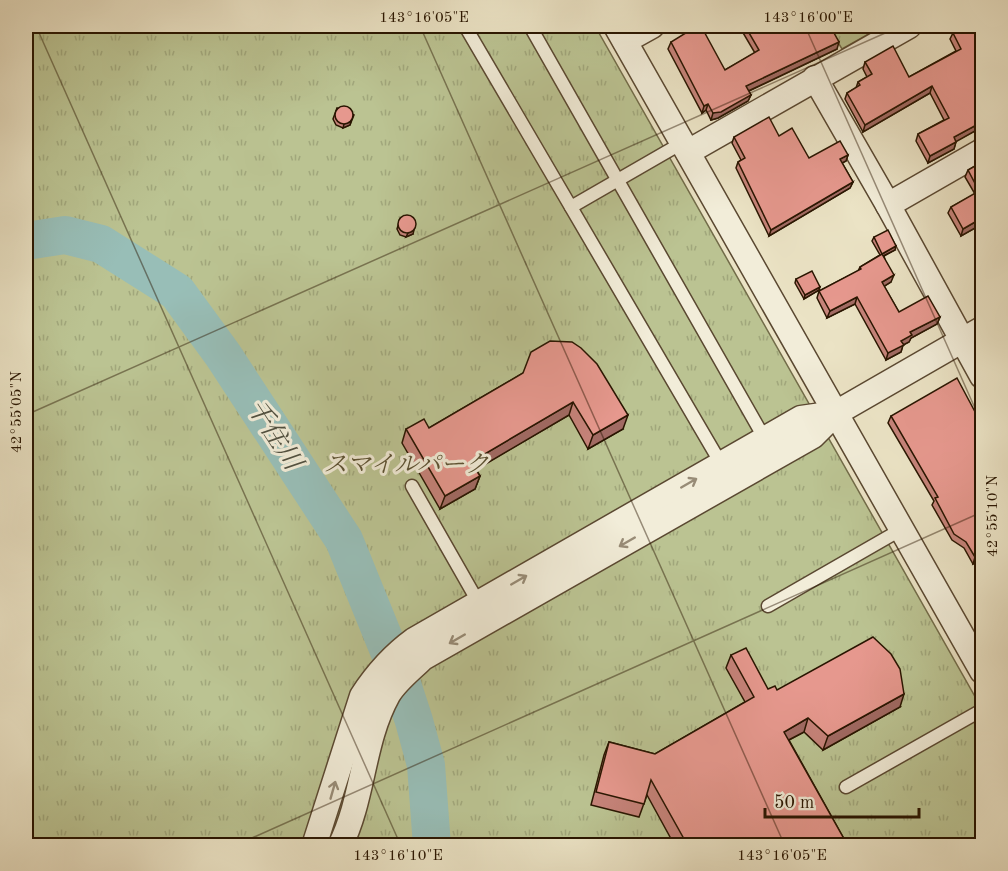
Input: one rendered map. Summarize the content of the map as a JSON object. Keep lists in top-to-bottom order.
{
  "water": ["千住川"],
  "parks": ["スマイルパーク"],
  "scale_bar": "50 m",
  "coordinates": [
    "143°16'05\"E",
    "143°16'00\"E",
    "42°55'05\"N",
    "42°55'10\"N",
    "143°16'10\"E"
  ]
}
